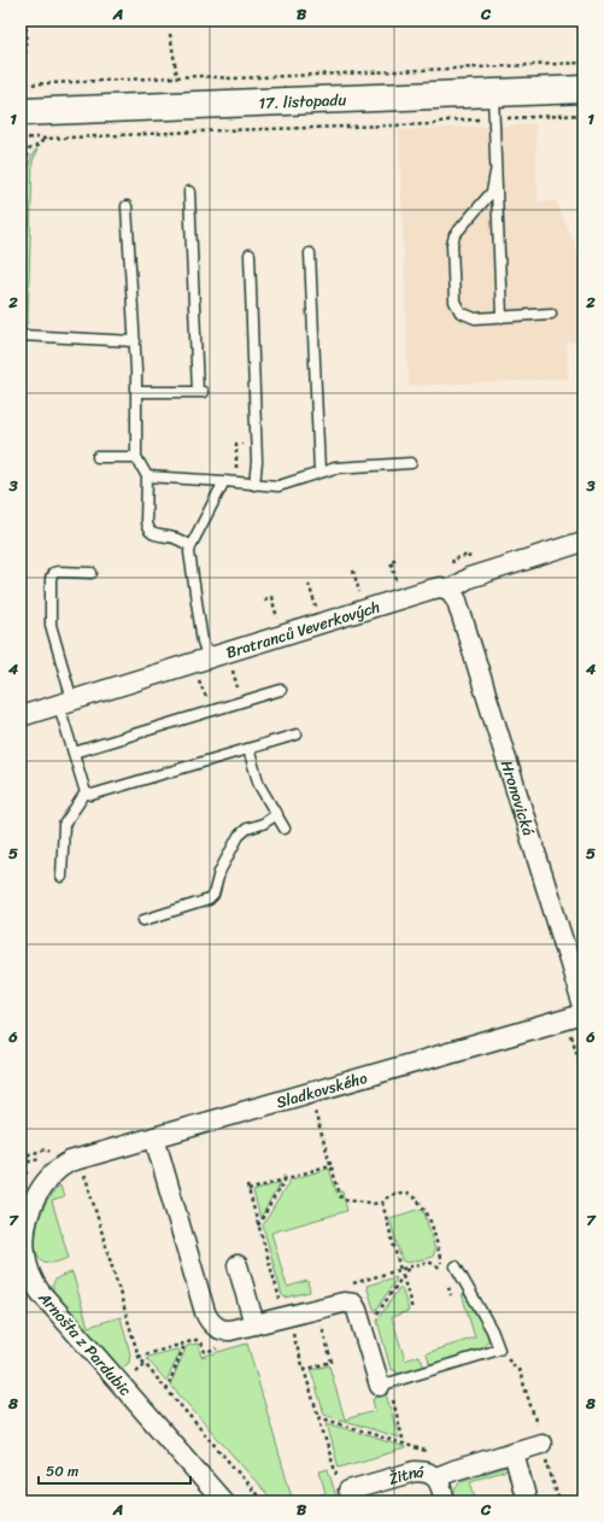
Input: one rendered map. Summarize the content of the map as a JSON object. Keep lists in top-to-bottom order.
{
  "streets": {
    "main road": ["17. listopadu"],
    "street": [
      "Bratranců Veverkových",
      "Hronovická",
      "Sladkovského",
      "Arnošta z Pardubic",
      "Žitná"
    ]
  },
  "crossings": [
    ["Bratranců Veverkových", "Hronovická"],
    ["Sladkovského", "Arnošta z Pardubic"]
  ],
  "scale_bar": "50 m",
  "grid": {
    "columns": ["A", "B", "C"],
    "rows": [
      "1",
      "2",
      "3",
      "4",
      "5",
      "6",
      "7",
      "8"
    ]
  }
}
